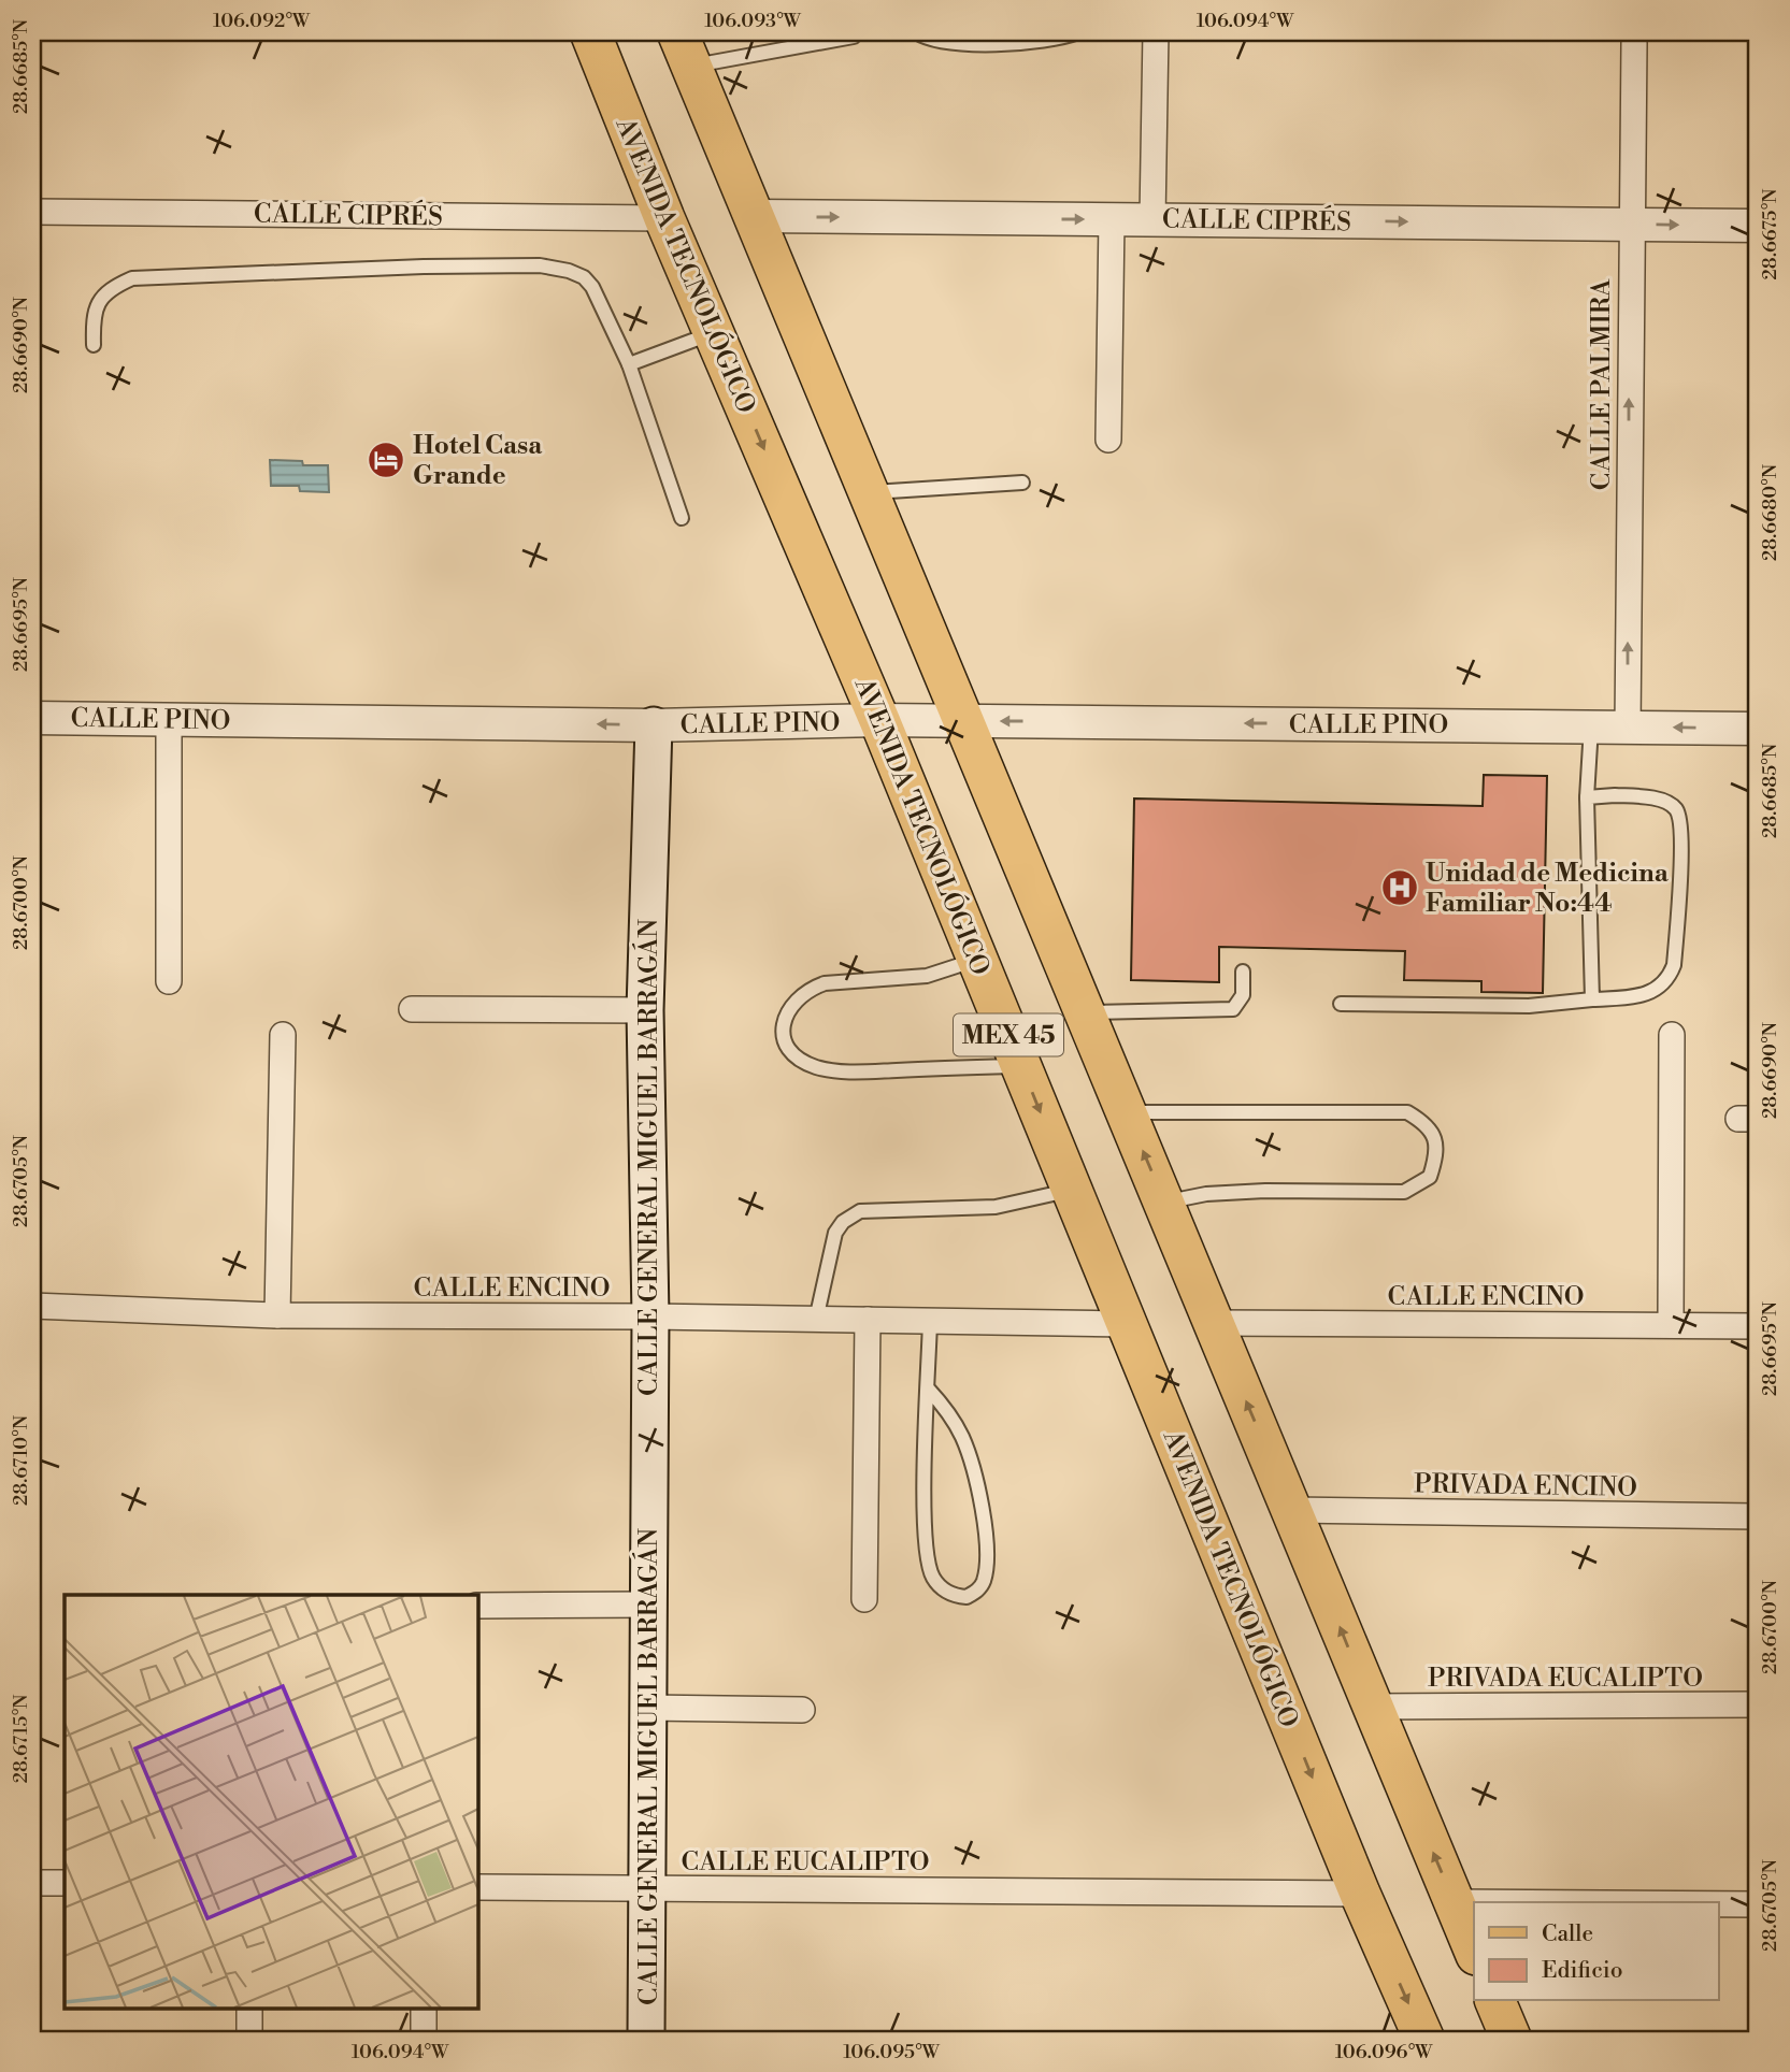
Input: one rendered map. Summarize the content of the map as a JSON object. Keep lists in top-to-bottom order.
{
  "streets": {
    "main road": ["AVENIDA TECNOLÓGICO", "MEX 45", "CALLE GENERAL MIGUEL BARRAGÁN"],
    "street": [
      "CALLE CIPRÉS",
      "CALLE PALMIRA",
      "CALLE PINO",
      "CALLE ENCINO",
      "PRIVADA ENCINO",
      "PRIVADA EUCALIPTO",
      "CALLE EUCALIPTO"
    ]
  },
  "crossings": [
    ["CALLE CIPRÉS", "AVENIDA TECNOLÓGICO"],
    ["CALLE CIPRÉS", "CALLE PALMIRA"],
    ["CALLE CIPRÉS", "MEX 45"],
    ["AVENIDA TECNOLÓGICO", "CALLE PINO"],
    ["AVENIDA TECNOLÓGICO", "CALLE ENCINO"],
    ["AVENIDA TECNOLÓGICO", "CALLE EUCALIPTO"],
    ["CALLE PALMIRA", "CALLE PINO"],
    ["CALLE PINO", "MEX 45"],
    ["CALLE PINO", "CALLE GENERAL MIGUEL BARRAGÁN"],
    ["MEX 45", "CALLE ENCINO"],
    ["MEX 45", "PRIVADA ENCINO"],
    ["MEX 45", "PRIVADA EUCALIPTO"],
    ["CALLE GENERAL MIGUEL BARRAGÁN", "CALLE ENCINO"],
    ["CALLE GENERAL MIGUEL BARRAGÁN", "CALLE EUCALIPTO"]
  ],
  "one_way": ["CALLE CIPRÉS", "CALLE PALMIRA", "CALLE PINO"],
  "places": {
    "hotel": ["Hotel Casa Grande"],
    "hospital": ["Unidad de Medicina Familiar No:44"]
  },
  "legend": ["Calle", "Edificio"],
  "coordinates": [
    "106.092°W",
    "106.093°W",
    "106.094°W",
    "28.6685°N",
    "28.6675°N",
    "28.6690°N",
    "28.6680°N",
    "28.6695°N",
    "28.6700°N",
    "28.6705°N",
    "28.6710°N",
    "28.6715°N",
    "106.095°W",
    "106.096°W"
  ]
}
